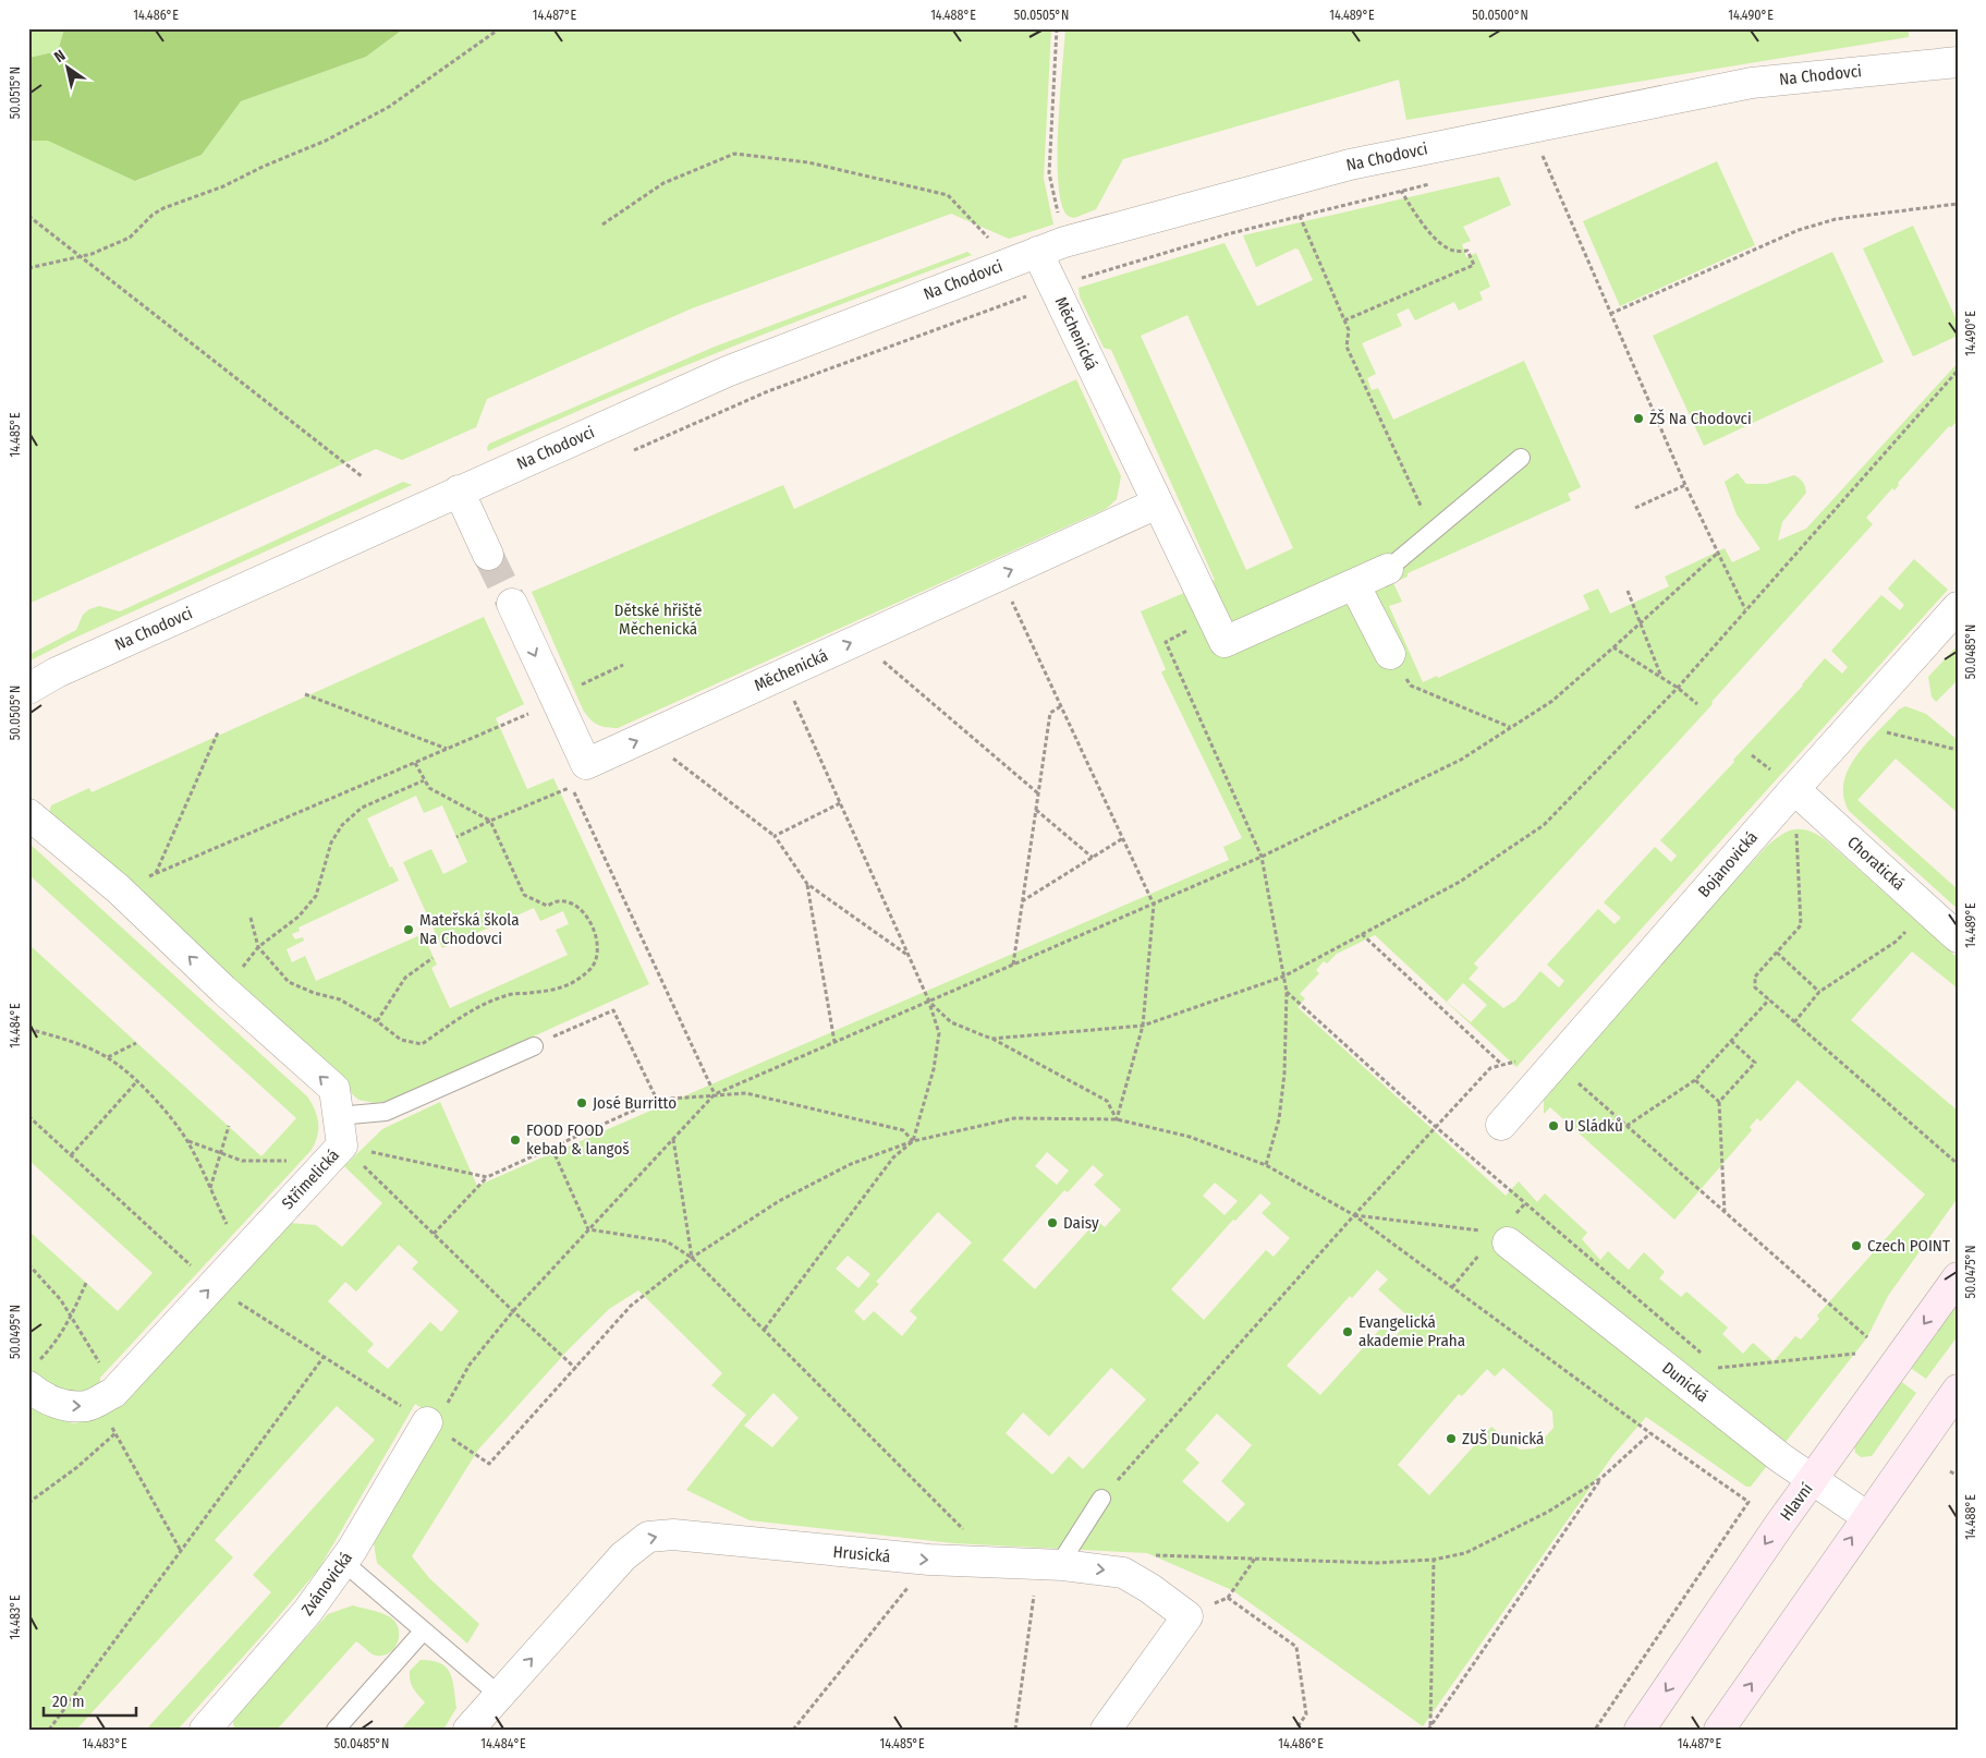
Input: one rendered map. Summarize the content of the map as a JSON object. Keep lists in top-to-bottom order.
{
  "streets": {
    "street": [
      "Na Chodovci",
      "Měchenická",
      "Choratická",
      "Bojanovická",
      "Střimelická",
      "Dunická",
      "Hlavní",
      "Hrusická",
      "Zvánovická"
    ]
  },
  "crossings": [
    ["Na Chodovci", "Měchenická"],
    ["Choratická", "Bojanovická"],
    ["Dunická", "Hlavní"]
  ],
  "one_way": ["Hrusická"],
  "parks": ["Dětské hřiště Měchenická"],
  "places": [
    "ZŠ Na Chodovci",
    "Mateřská škola Na Chodovci",
    "José Burritto",
    "U Sládků",
    "FOOD FOOD kebab & langoš",
    "Daisy",
    "Czech POINT",
    "Evangelická akademie Praha",
    "ZUŠ Dunická"
  ],
  "scale_bar": "20 m",
  "north": "top left",
  "coordinates": [
    "14.486°E",
    "14.487°E",
    "14.488°E",
    "50.0505°N",
    "14.489°E",
    "50.0500°N",
    "14.490°E",
    "50.0515°N",
    "14.485°E",
    "50.0485°N",
    "14.484°E",
    "50.0475°N",
    "50.0495°N",
    "14.483°E"
  ]
}
